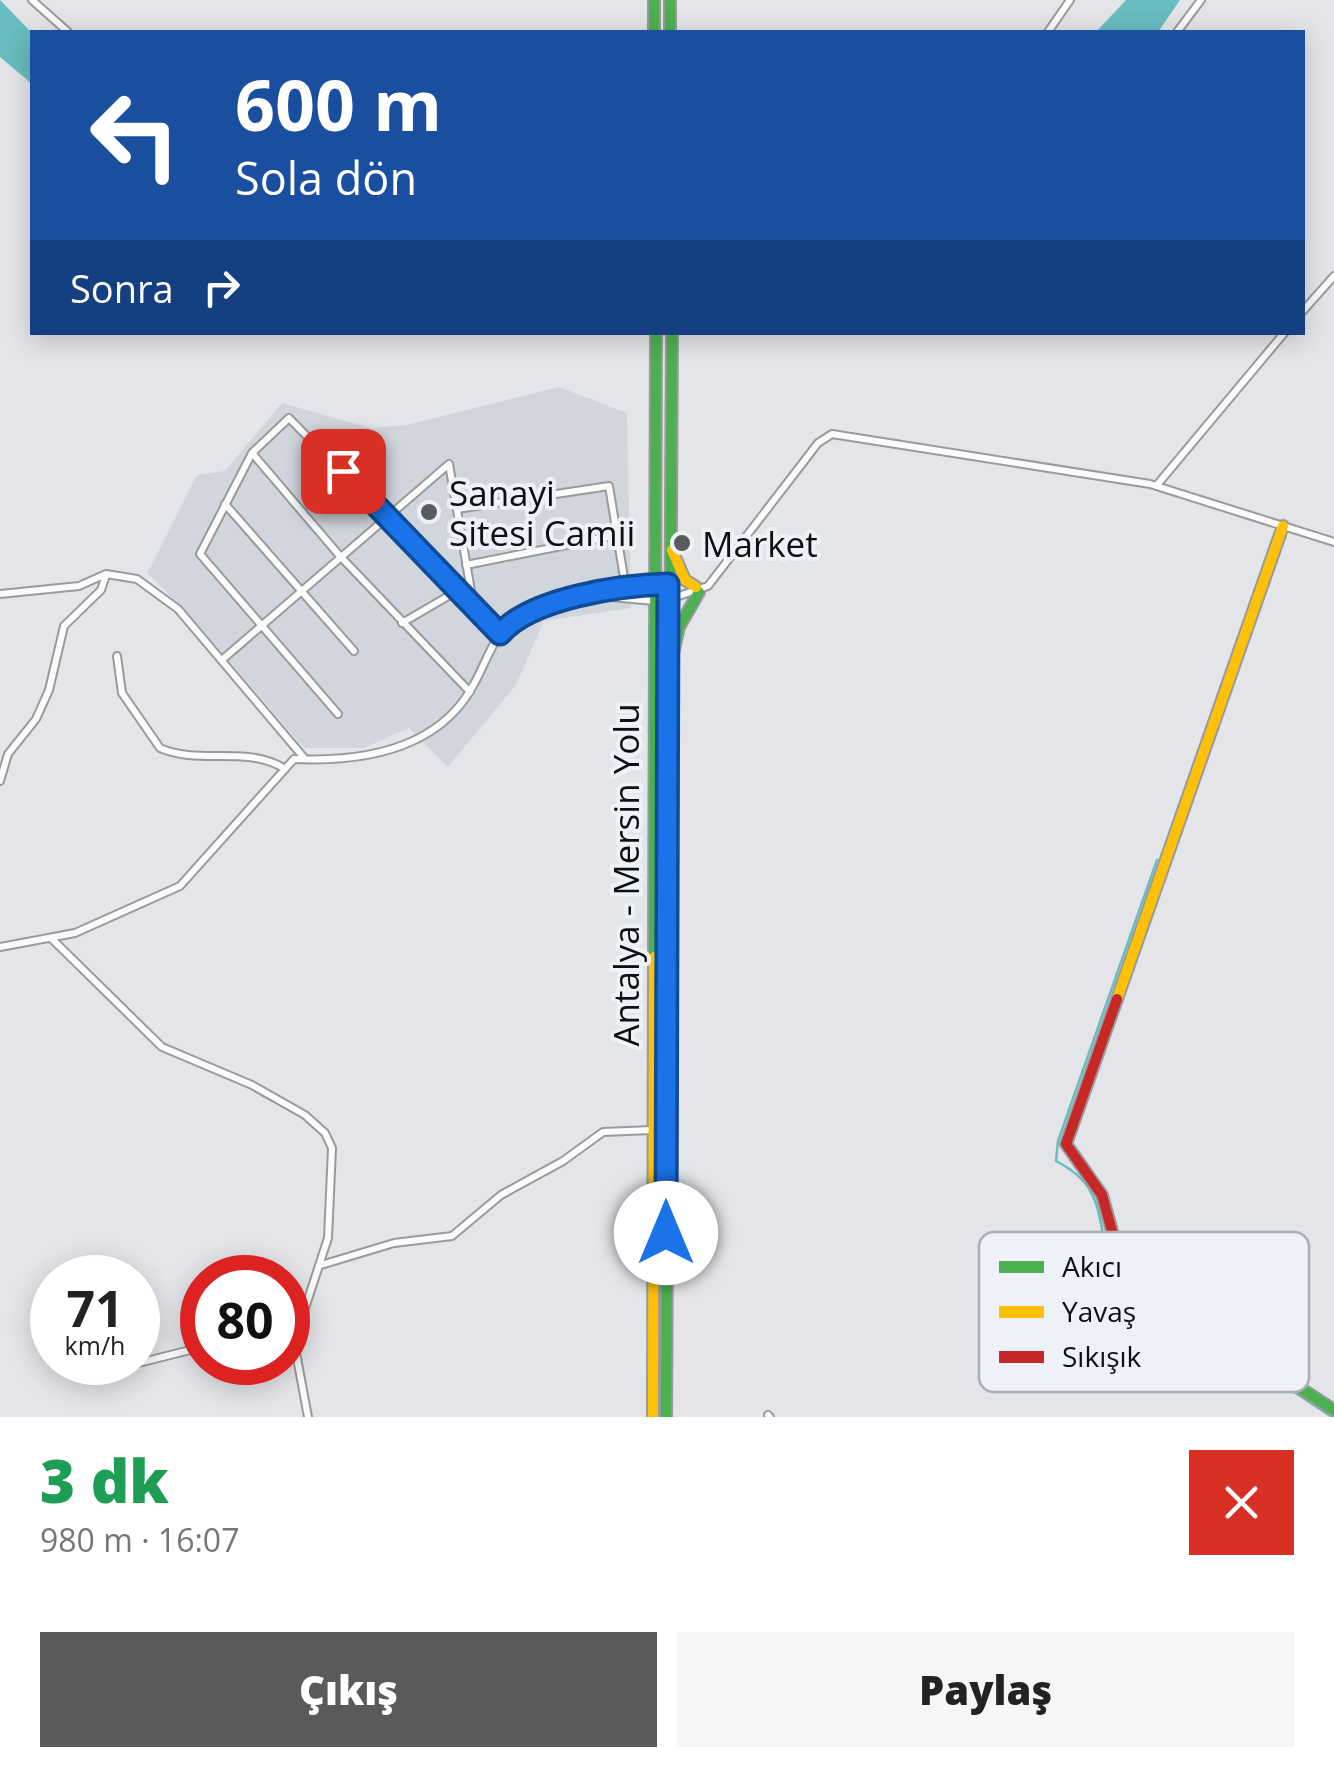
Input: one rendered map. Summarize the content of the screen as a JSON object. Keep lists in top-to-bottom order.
{
  "streets": {
    "main road": ["Antalya - Mersin Yolu"]
  },
  "places": ["Sanayi Sitesi Camii", "Market"],
  "legend": ["Akıcı", "Yavaş", "Sıkışık"],
  "page": {
    "turn": ["600 m", "Sola dön"],
    "then": "Sonra",
    "speed": "71 km/h",
    "limit": "80",
    "heading": ["3 dk", "980 m · 16:07"],
    "buttons": ["Çıkış", "Paylaş"]
  }
}
